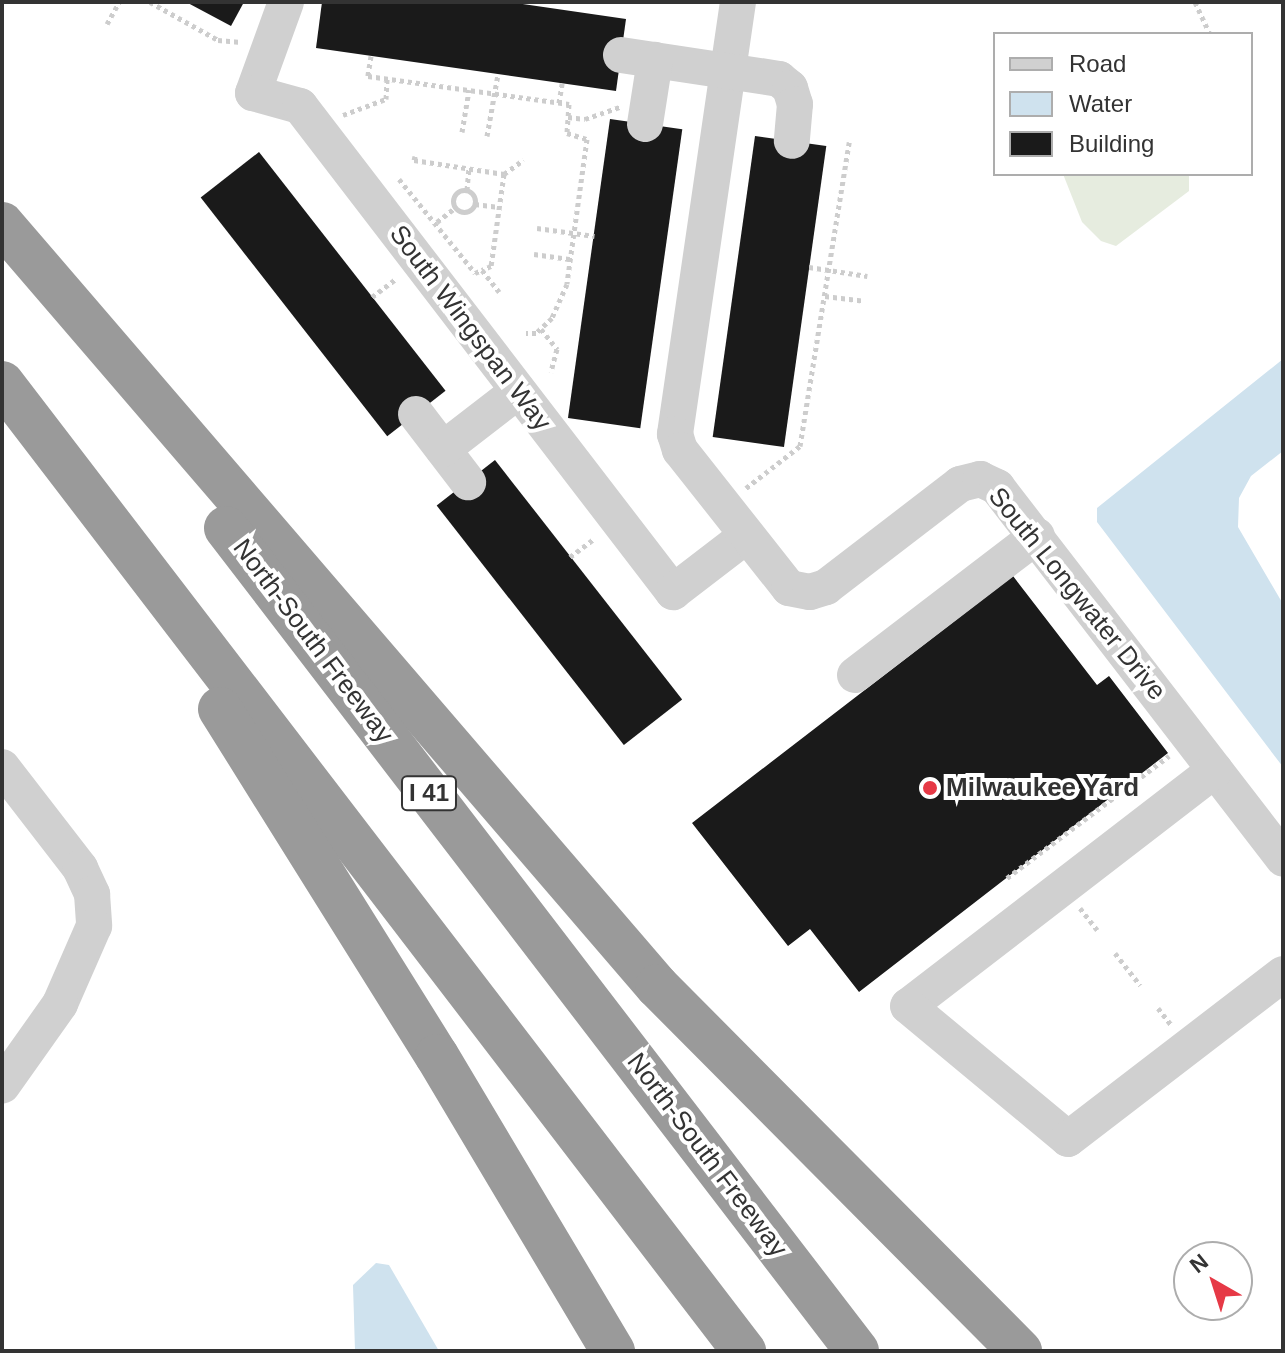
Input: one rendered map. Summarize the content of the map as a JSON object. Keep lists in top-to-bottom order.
{
  "streets": {
    "highway": ["North-South Freeway", "I 41"],
    "street": ["South Wingspan Way", "South Longwater Drive"]
  },
  "crossings": [
    ["South Wingspan Way", "South Longwater Drive"]
  ],
  "places": ["Milwaukee Yard"],
  "legend": ["Road", "Water", "Building"],
  "north": "top left"
}
